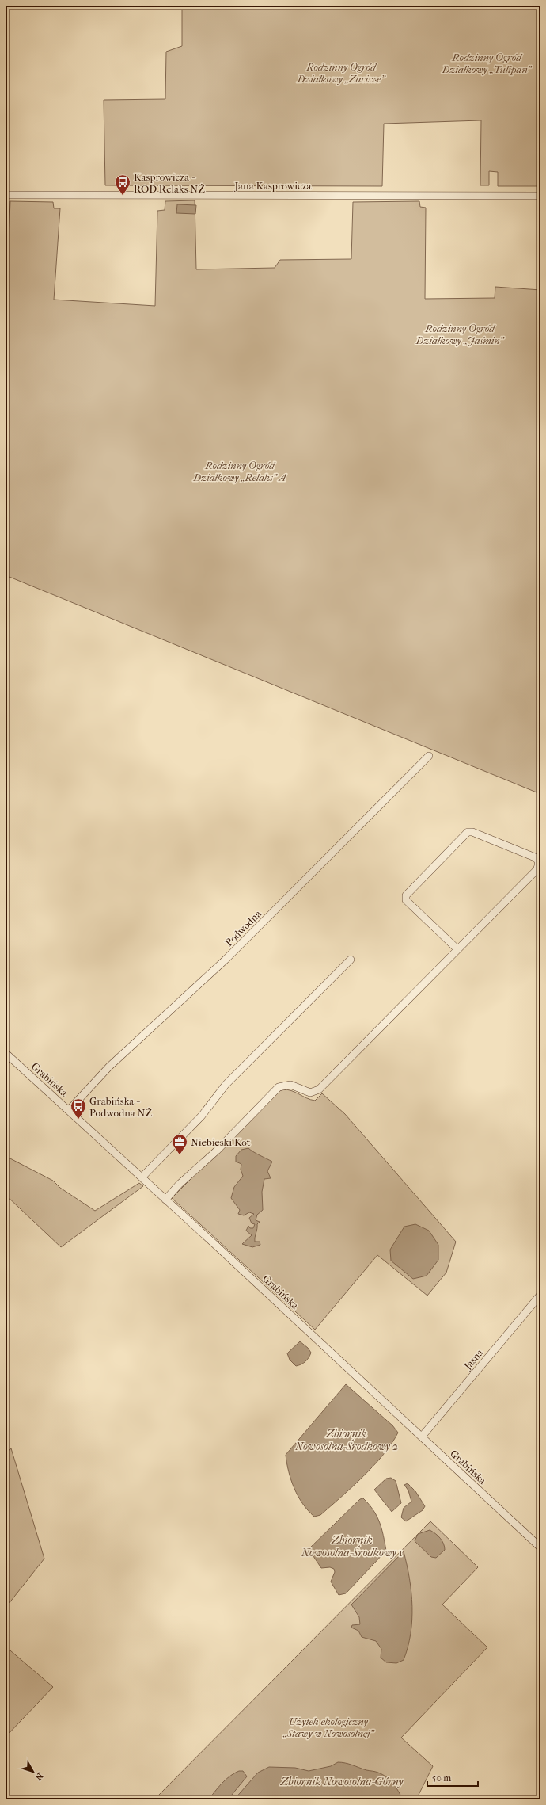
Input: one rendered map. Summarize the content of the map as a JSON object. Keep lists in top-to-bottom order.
{
  "streets": {
    "street": [
      "Jana Kasprowicza",
      "Podwodna",
      "Grabińska",
      "Jasna"
    ]
  },
  "crossings": [
    ["Podwodna", "Grabińska"],
    ["Grabińska", "Jasna"]
  ],
  "water": ["Zbiornik Nowosolna-Środkowy 2", "Zbiornik Nowosolna-Środkowy 1", "Zbiornik Nowosolna-Górny"],
  "parks": [
    "Rodzinny Ogród Działkowy „Tulipan”",
    "Rodzinny Ogród Działkowy „Zacisze”",
    "Rodzinny Ogród Działkowy „Jaśmin”",
    "Rodzinny Ogród Działkowy „Relaks” A",
    "Użytek ekologiczny „Stawy w Nowosolnej”"
  ],
  "places": {
    "bus stop": ["Kasprowicza - ROD Relaks NŻ", "Grabińska - Podwodna NŻ"],
    "office": ["Niebieski Kot"]
  },
  "scale_bar": "50 m",
  "north": "bottom right"
}
